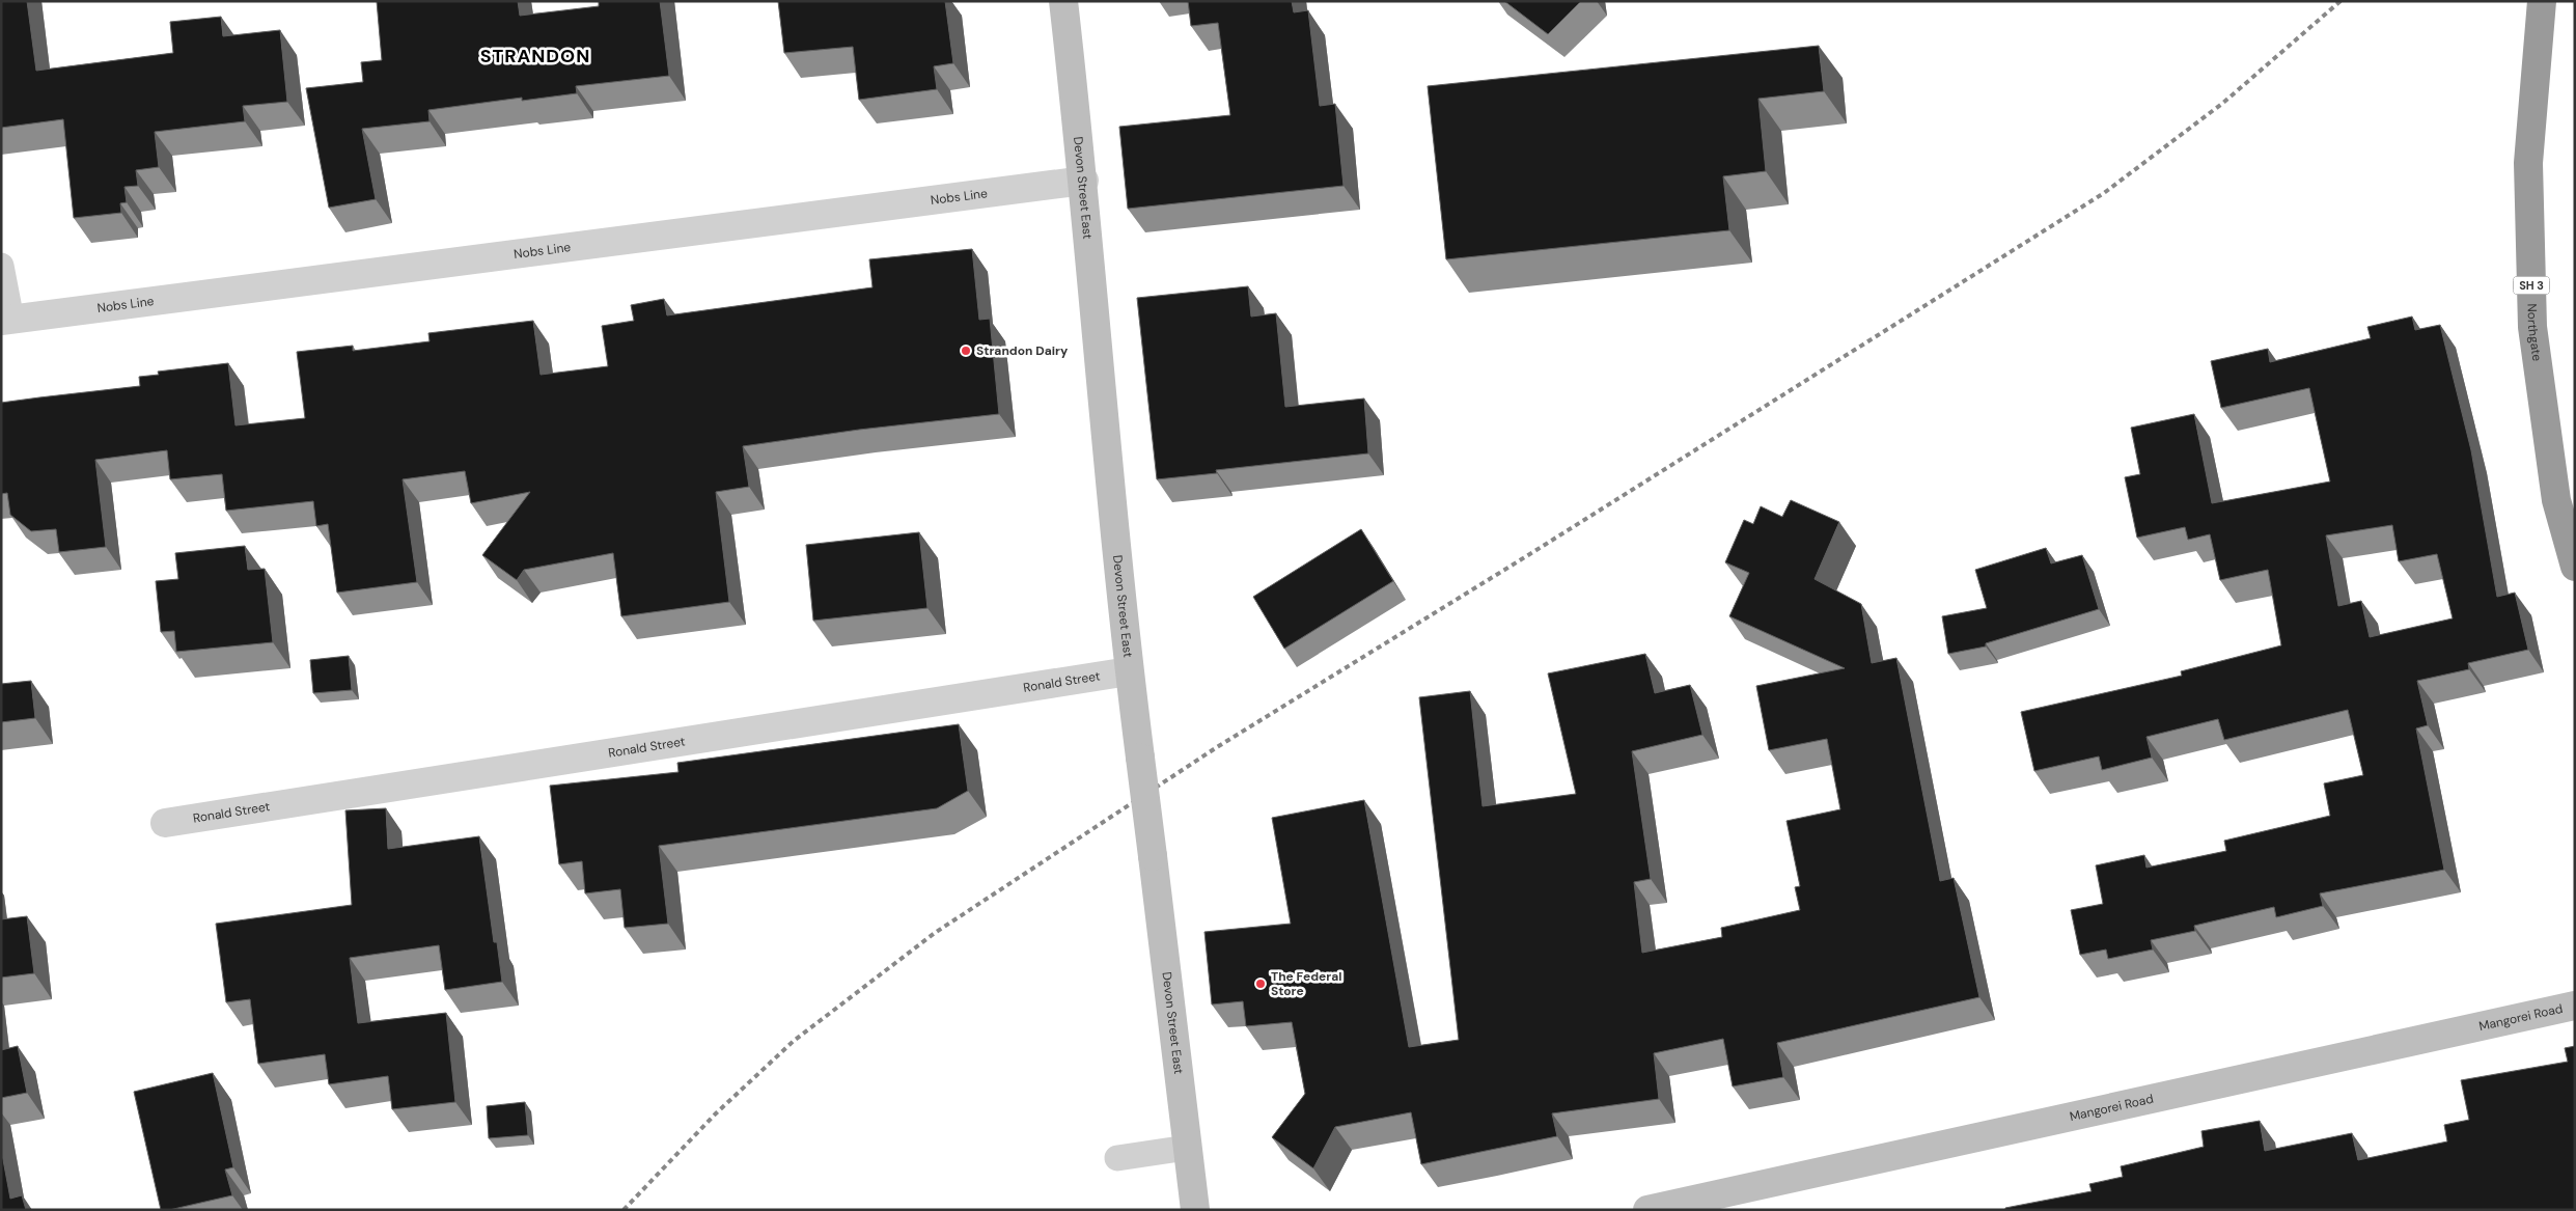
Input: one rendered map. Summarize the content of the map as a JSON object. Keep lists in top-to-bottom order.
{
  "streets": {
    "highway": ["SH 3", "Northgate"],
    "main road": ["Devon Street East", "Mangorei Road"],
    "street": ["Nobs Line", "Ronald Street"]
  },
  "crossings": [
    ["Devon Street East", "Nobs Line"],
    ["Devon Street East", "Ronald Street"]
  ],
  "districts": ["STRANDON"],
  "places": ["Strandon Dairy", "The Federal Store"]
}
